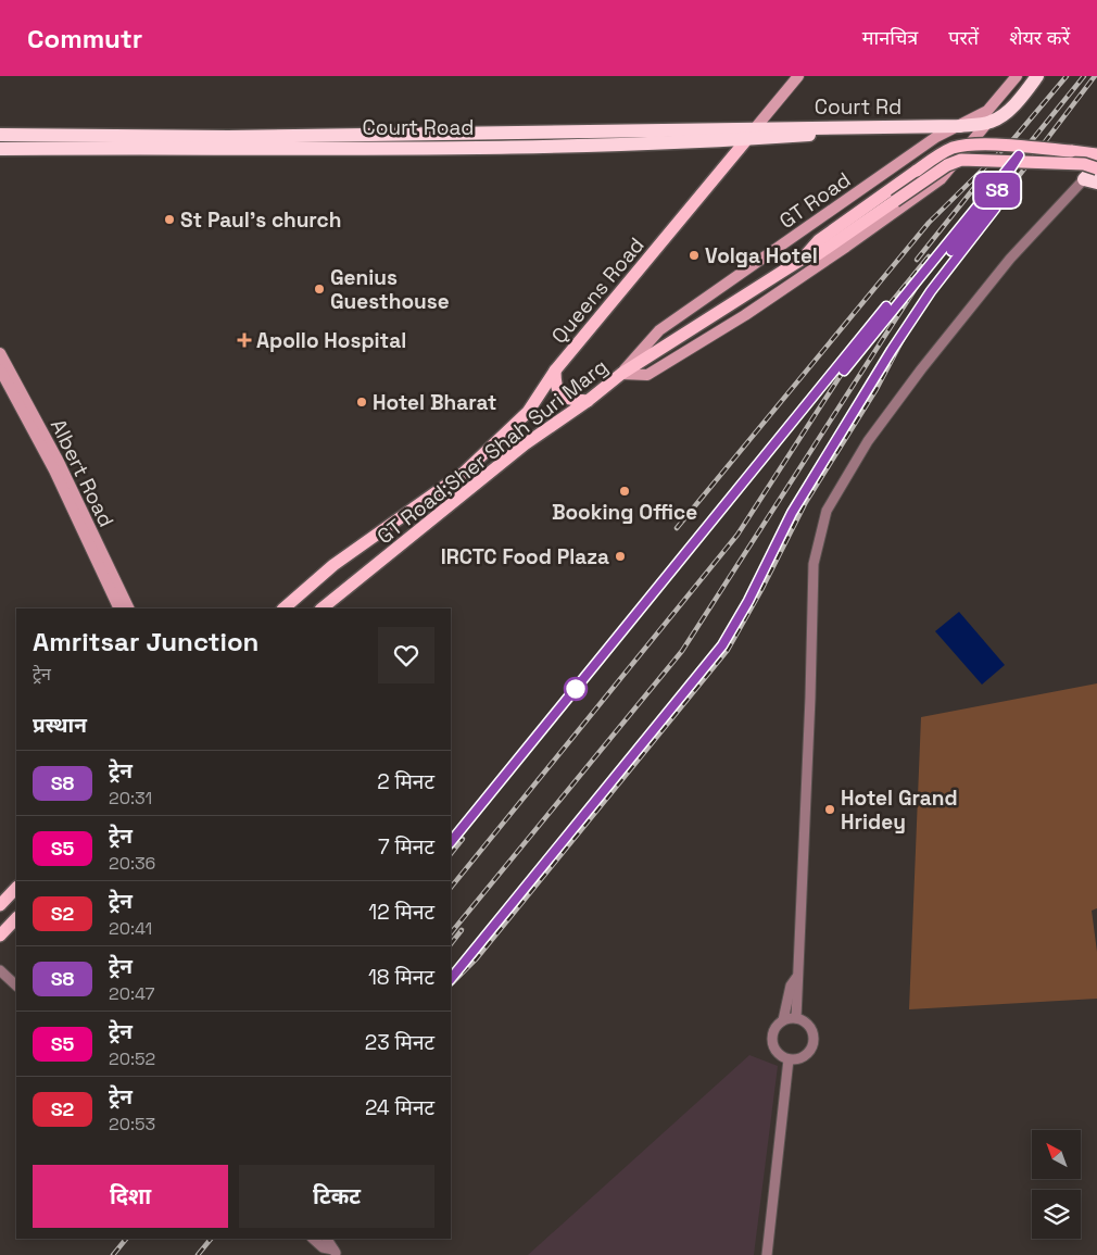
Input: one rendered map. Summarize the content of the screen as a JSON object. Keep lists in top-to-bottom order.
{
  "streets": {
    "highway": ["Court Rd", "Court Road"],
    "main road": [
      "GT Road",
      "Queens Road",
      "GT Road;Sher Shah Suri Marg",
      "Albert Road"
    ]
  },
  "crossings": [
    ["Court Rd", "Court Road"],
    ["Court Rd", "GT Road"],
    ["Court Rd", "Queens Road"],
    ["Court Road", "Queens Road"],
    ["GT Road", "GT Road;Sher Shah Suri Marg"],
    ["Queens Road", "GT Road;Sher Shah Suri Marg"]
  ],
  "places": {
    "other": [
      "St Paul's church",
      "Volga Hotel",
      "Genius Guesthouse",
      "Hotel Bharat",
      "Booking Office",
      "IRCTC Food Plaza",
      "Hotel Grand Hridey"
    ],
    "health": ["Apollo Hospital"]
  },
  "north": "top left",
  "page": {
    "header": "Commutr",
    "nav": ["मानचित्र", "परतें", "शेयर करें"],
    "on_map": "S8",
    "heading": [
      ["Amritsar Junction", "ट्रेन"],
      "प्रस्थान"
    ],
    "list": [
      {
        "mark": "S8",
        "name": "ट्रेन",
        "note": "20:31",
        "value": "2 मिनट"
      },
      {
        "mark": "S5",
        "name": "ट्रेन",
        "note": "20:36",
        "value": "7 मिनट"
      },
      {
        "mark": "S2",
        "name": "ट्रेन",
        "note": "20:41",
        "value": "12 मिनट"
      },
      {
        "mark": "S8",
        "name": "ट्रेन",
        "note": "20:47",
        "value": "18 मिनट"
      },
      {
        "mark": "S5",
        "name": "ट्रेन",
        "note": "20:52",
        "value": "23 मिनट"
      },
      {
        "mark": "S2",
        "name": "ट्रेन",
        "note": "20:53",
        "value": "24 मिनट"
      }
    ],
    "buttons": ["दिशा", "टिकट"]
  }
}
